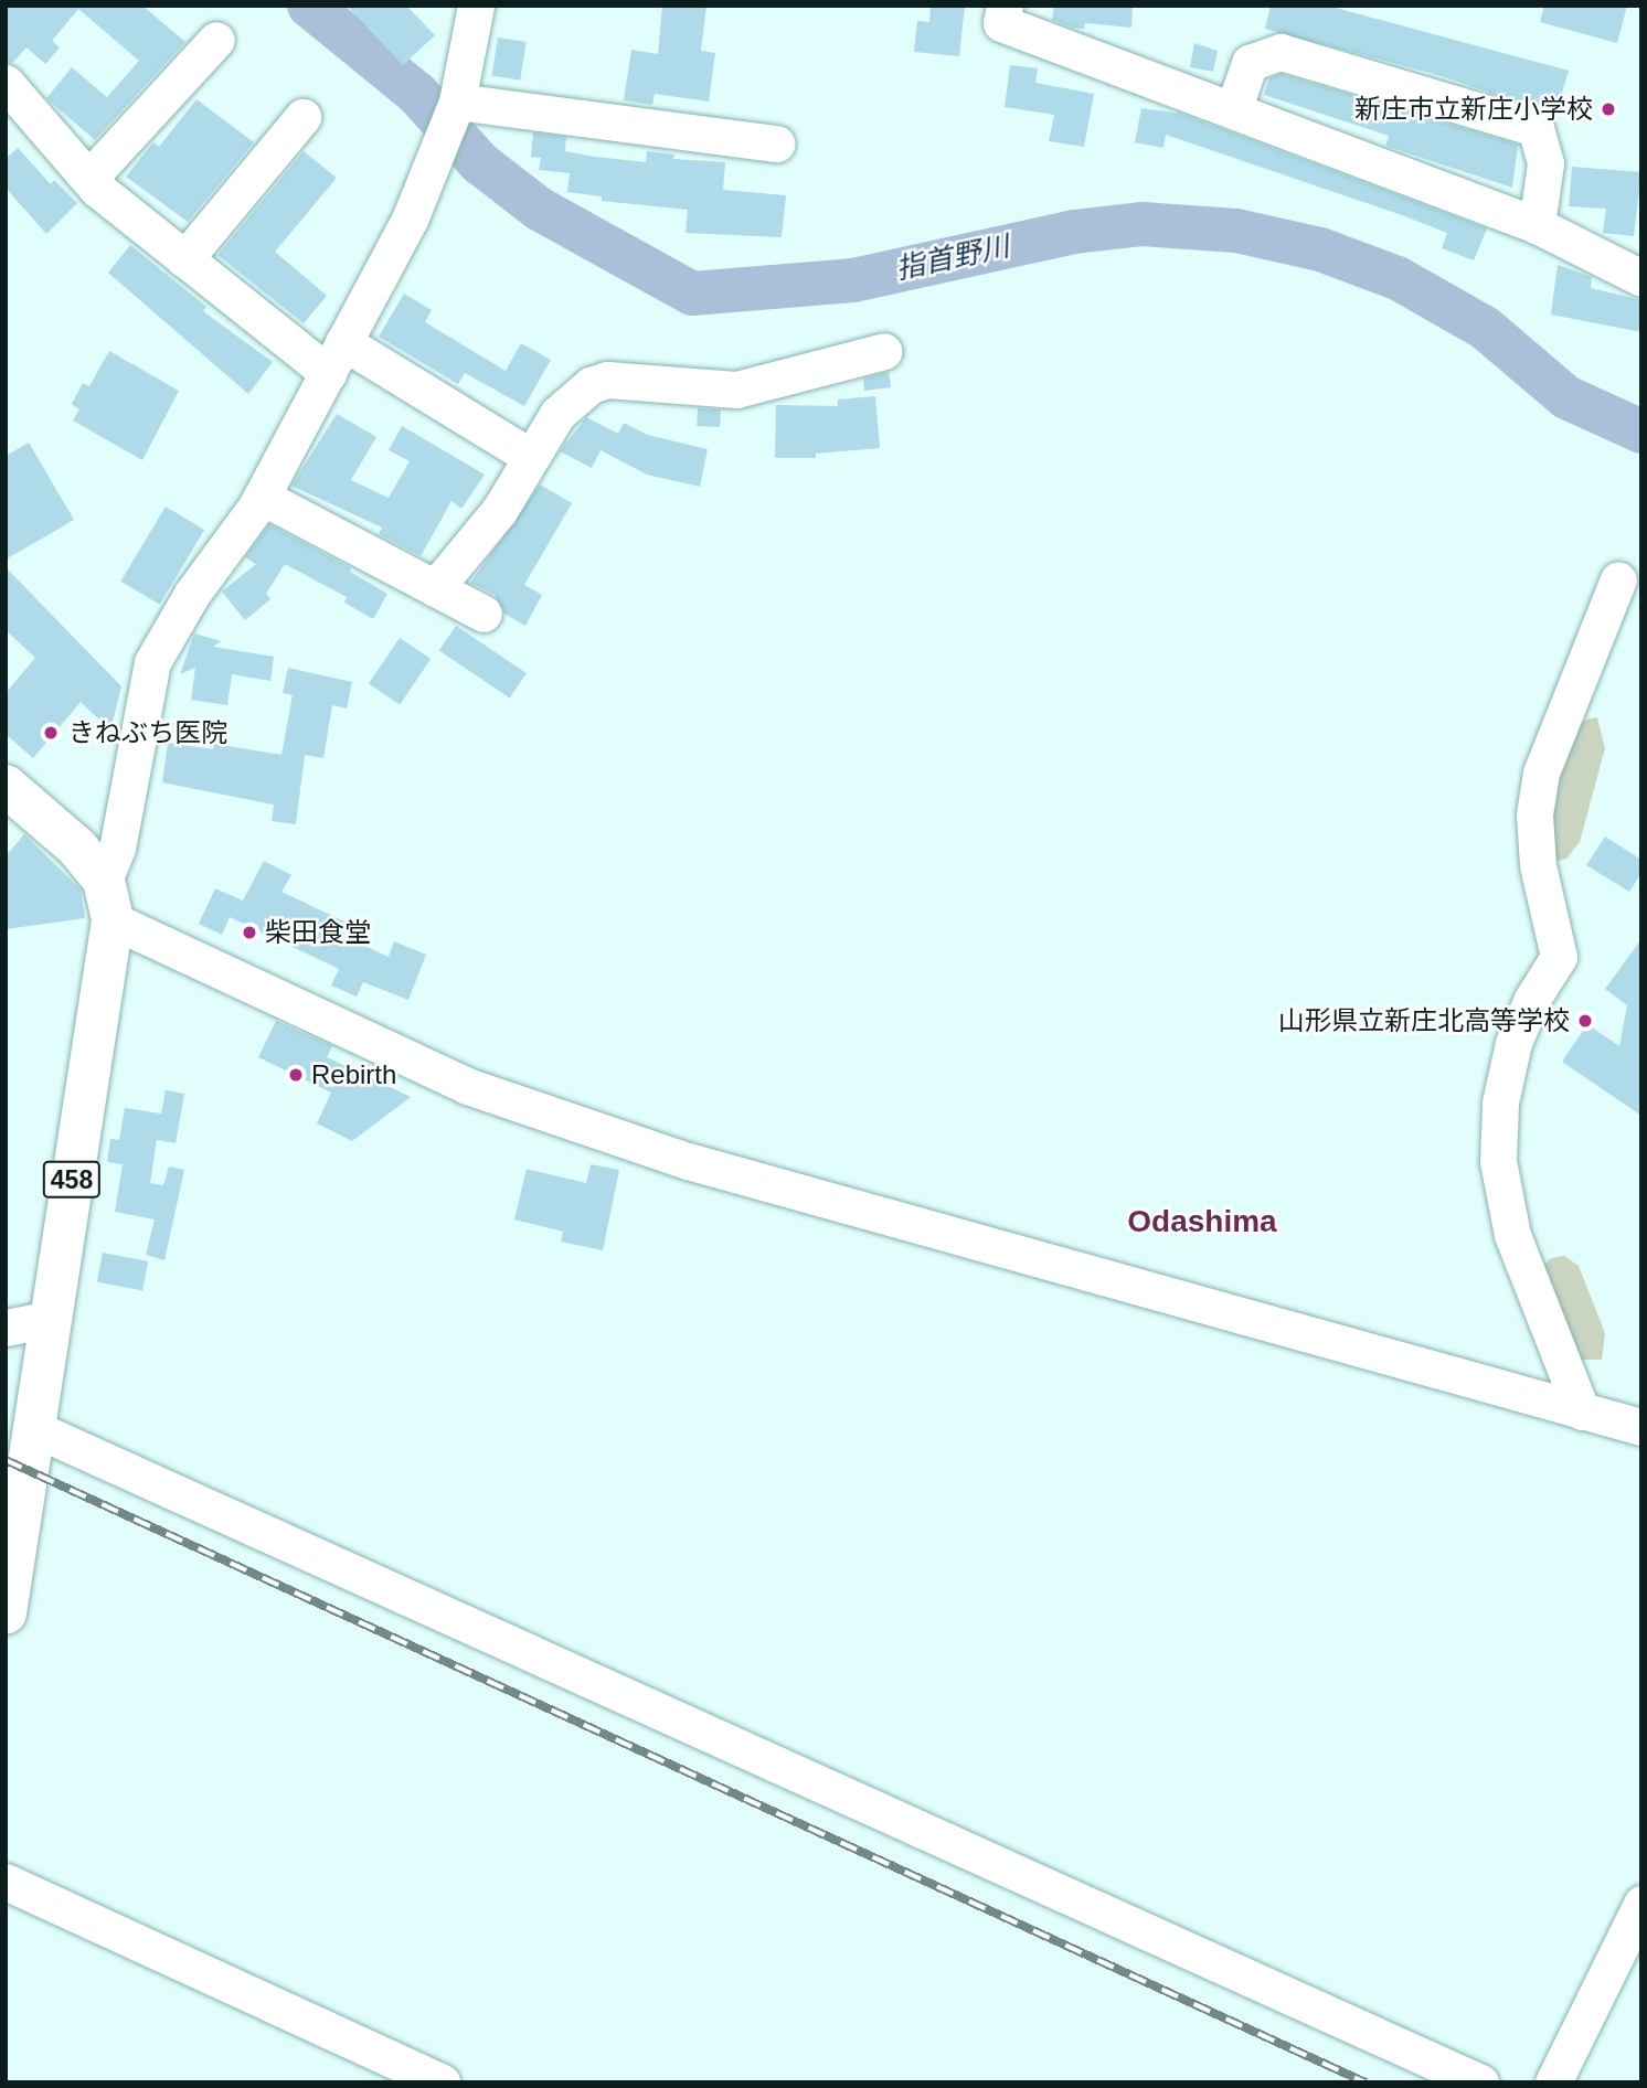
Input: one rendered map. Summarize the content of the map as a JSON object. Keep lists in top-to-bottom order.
{
  "streets": {
    "highway": ["458"]
  },
  "districts": ["Odashima"],
  "water": ["指首野川"],
  "places": [
    "新庄市立新庄小学校",
    "きねぶち医院",
    "柴田食堂",
    "山形県立新庄北高等学校",
    "Rebirth"
  ]
}
